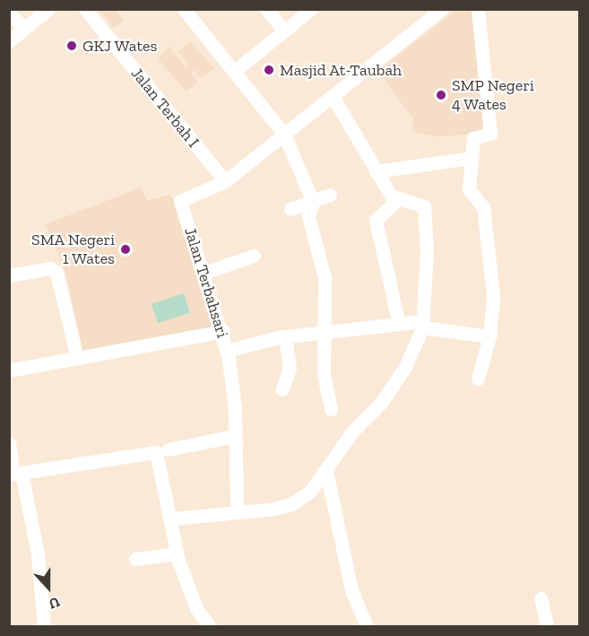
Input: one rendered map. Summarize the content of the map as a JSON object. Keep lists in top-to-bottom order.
{
  "streets": {
    "street": ["Jalan Terbah I", "Jalan Terbahsari"]
  },
  "crossings": [
    ["Jalan Terbah I", "Jalan Terbahsari"]
  ],
  "places": [
    "GKJ Wates",
    "Masjid At-Taubah",
    "SMP Negeri 4 Wates",
    "SMA Negeri 1 Wates"
  ],
  "north": "bottom"
}
